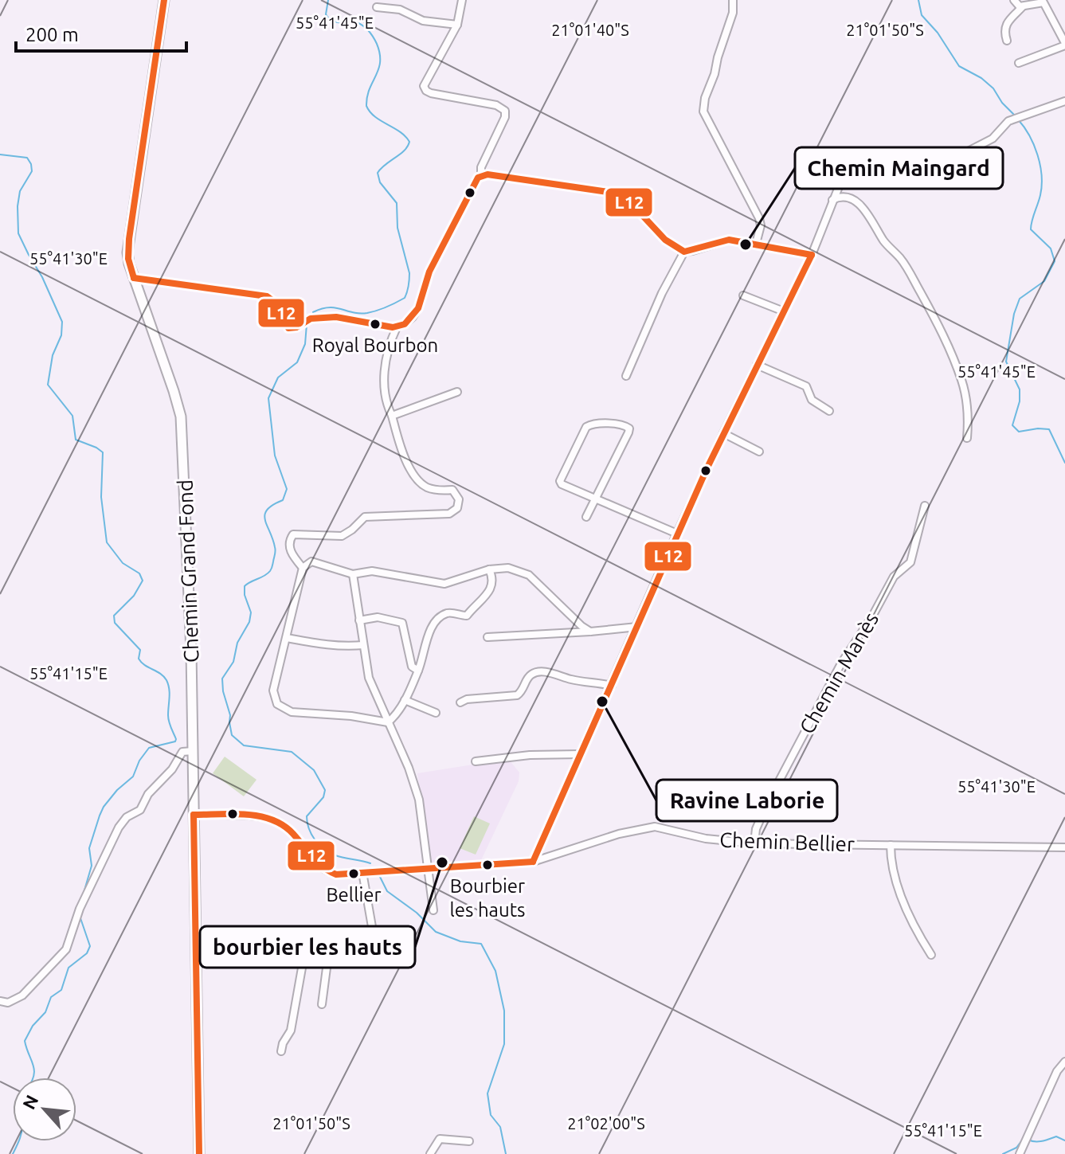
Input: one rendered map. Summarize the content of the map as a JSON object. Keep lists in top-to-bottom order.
{
  "streets": {
    "street": ["Chemin Grand Fond", "Chemin Manès", "Chemin Bellier"]
  },
  "crossings": [
    ["Chemin Grand Fond", "Chemin Bellier"],
    ["Chemin Manès", "Chemin Bellier"]
  ],
  "places": [
    "Chemin Maingard",
    "Royal Bourbon",
    "Ravine Laborie",
    "bourbier les hauts",
    "Bourbier les hauts",
    "Bellier"
  ],
  "lines": ["transit line L12"],
  "scale_bar": "200 m",
  "north": "top left",
  "coordinates": [
    "55°41'45\"E",
    "21°01'40\"S",
    "21°01'50\"S",
    "55°41'30\"E",
    "55°41'15\"E",
    "21°02'00\"S"
  ]
}
